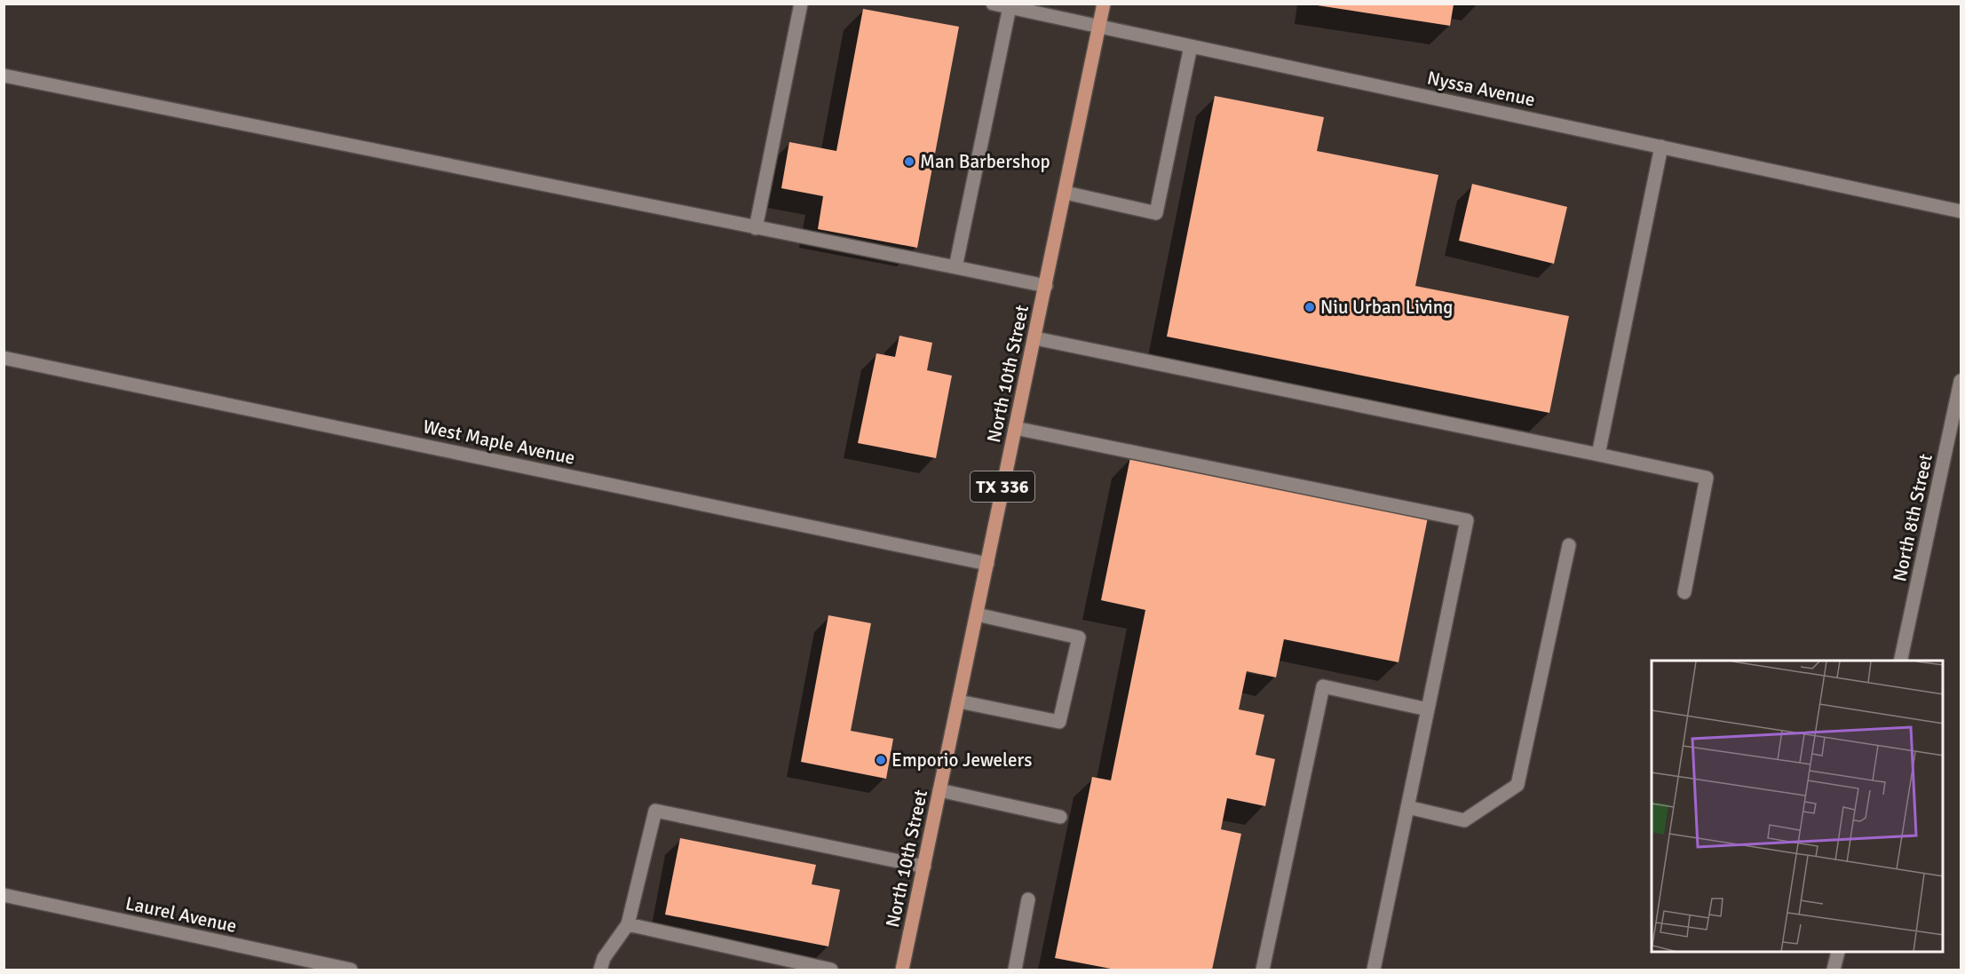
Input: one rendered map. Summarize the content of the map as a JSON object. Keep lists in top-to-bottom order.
{
  "streets": {
    "main road": ["North 10th Street", "TX 336"],
    "street": [
      "Nyssa Avenue",
      "West Maple Avenue",
      "North 8th Street",
      "Laurel Avenue"
    ]
  },
  "crossings": [
    ["Nyssa Avenue", "North 10th Street"],
    ["North 10th Street", "West Maple Avenue"]
  ],
  "places": ["Man Barbershop", "Niu Urban Living", "Emporio Jewelers"]
}
